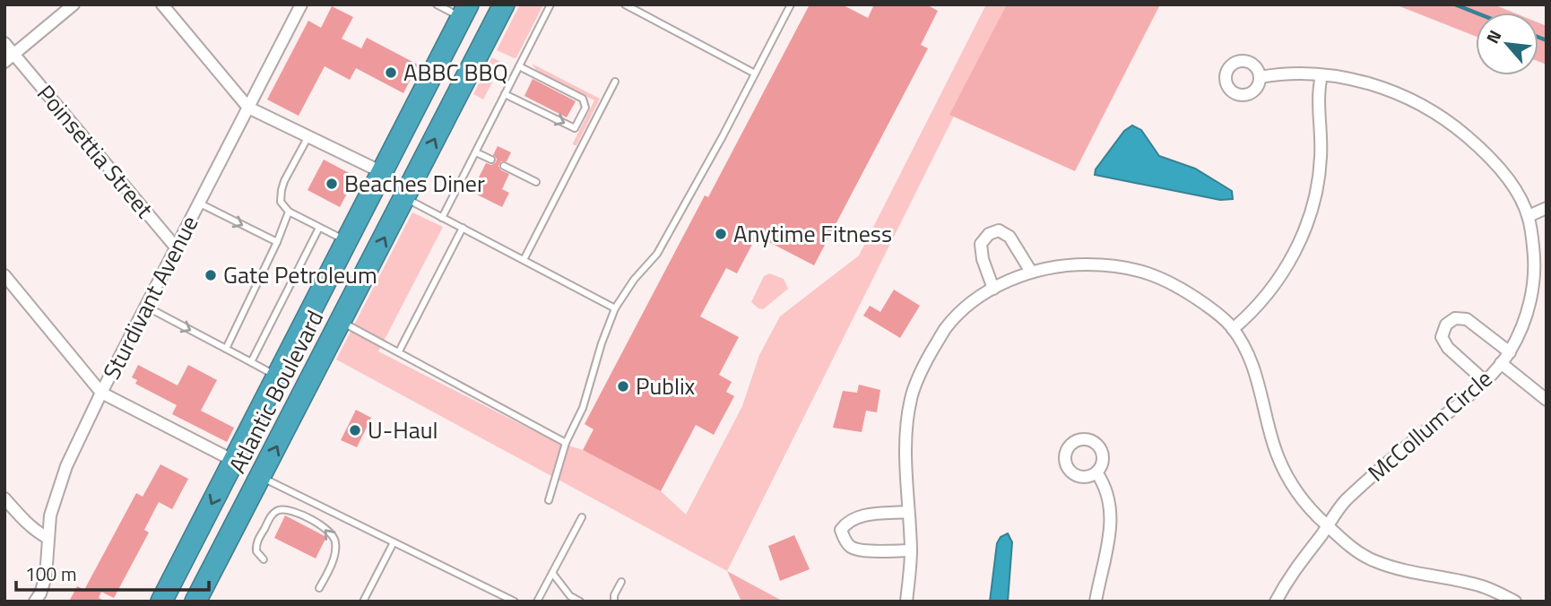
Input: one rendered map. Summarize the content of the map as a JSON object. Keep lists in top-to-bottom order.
{
  "streets": {
    "highway": ["Atlantic Boulevard"],
    "street": ["Poinsettia Street", "Sturdivant Avenue", "McCollum Circle"]
  },
  "crossings": [
    ["Poinsettia Street", "Sturdivant Avenue"]
  ],
  "places": [
    "ABBC BBQ",
    "Beaches Diner",
    "Anytime Fitness",
    "Gate Petroleum",
    "Publix",
    "U-Haul"
  ],
  "scale_bar": "100 m",
  "north": "top left"
}
